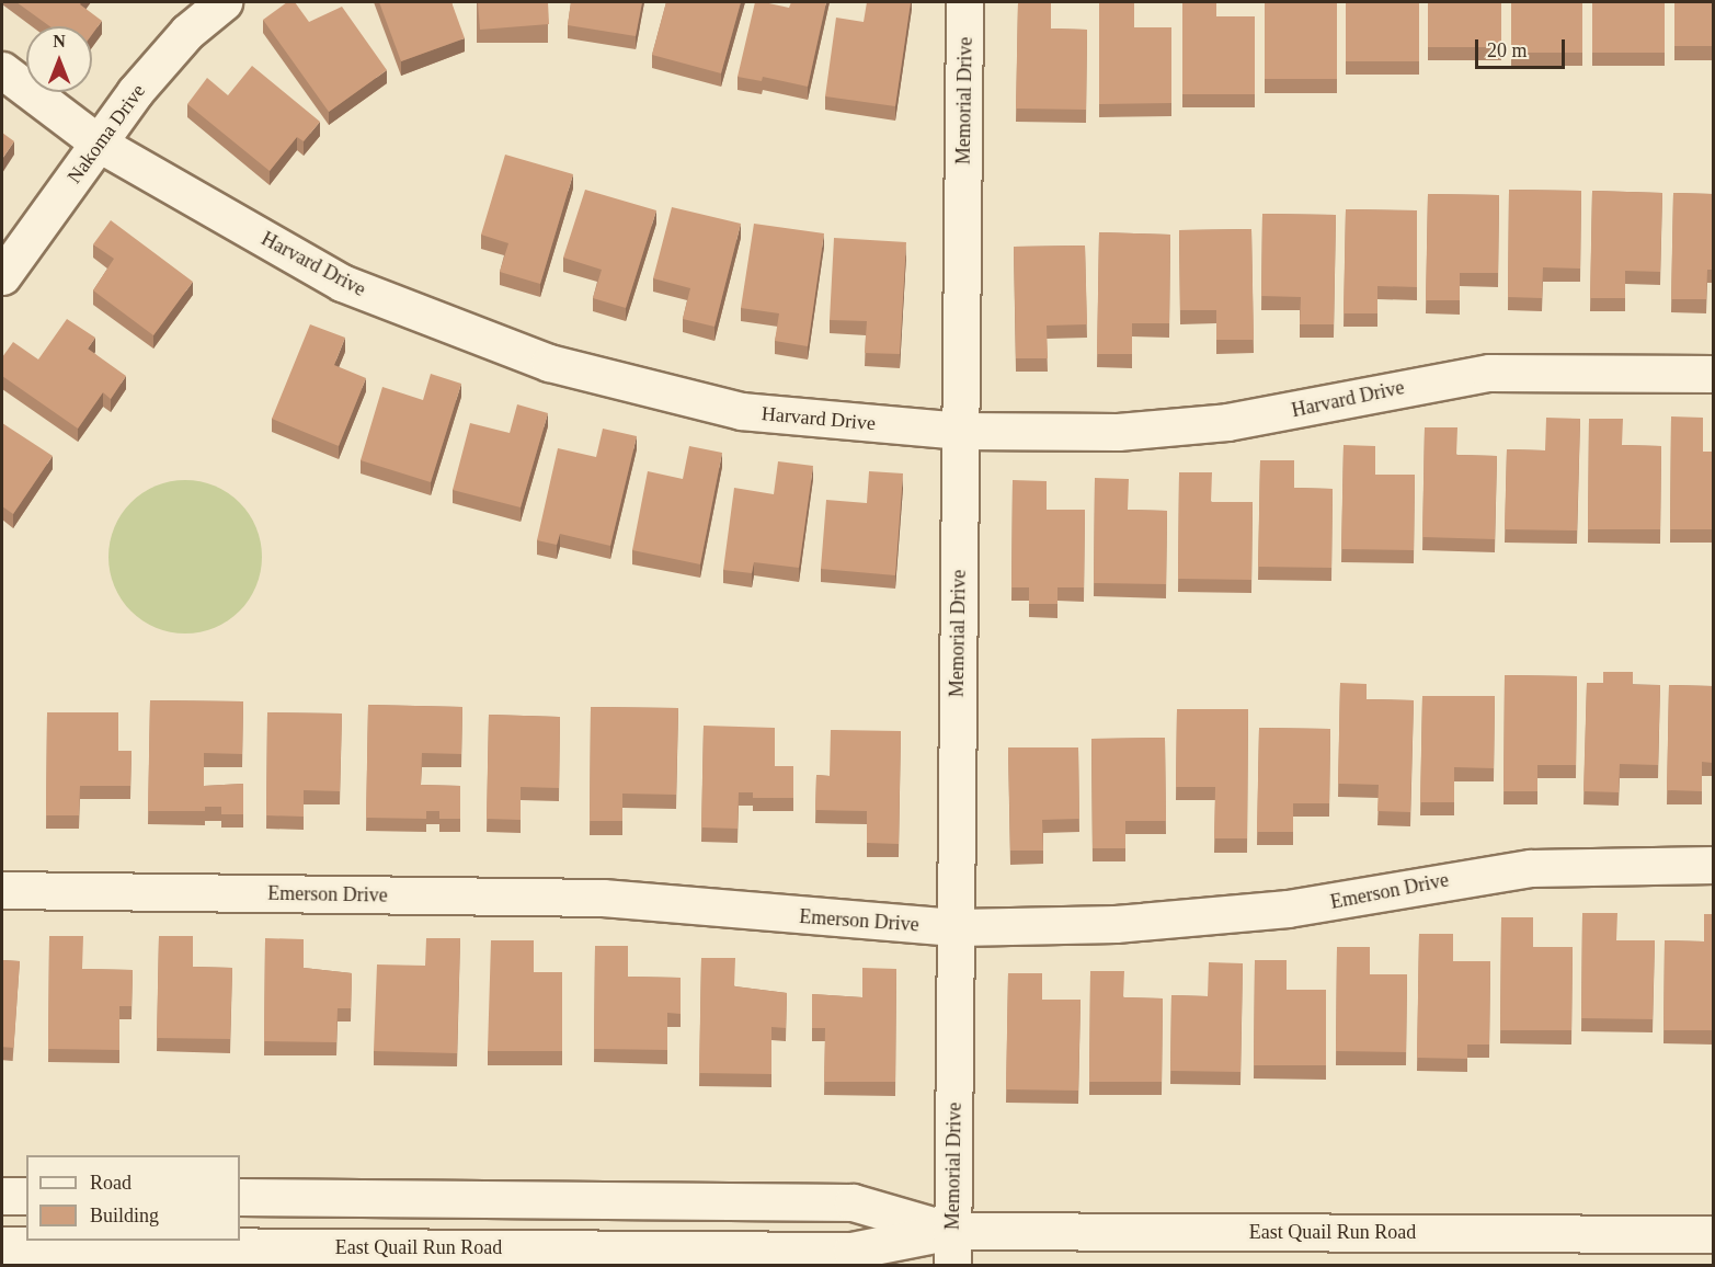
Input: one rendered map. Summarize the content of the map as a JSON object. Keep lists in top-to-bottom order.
{
  "streets": {
    "street": [
      "Memorial Drive",
      "Nakoma Drive",
      "Harvard Drive",
      "Emerson Drive",
      "East Quail Run Road"
    ]
  },
  "crossings": [
    ["Memorial Drive", "Harvard Drive"],
    ["Memorial Drive", "Emerson Drive"],
    ["Memorial Drive", "East Quail Run Road"],
    ["Nakoma Drive", "Harvard Drive"]
  ],
  "legend": ["Road", "Building"],
  "scale_bar": "20 m",
  "north": "top"
}
